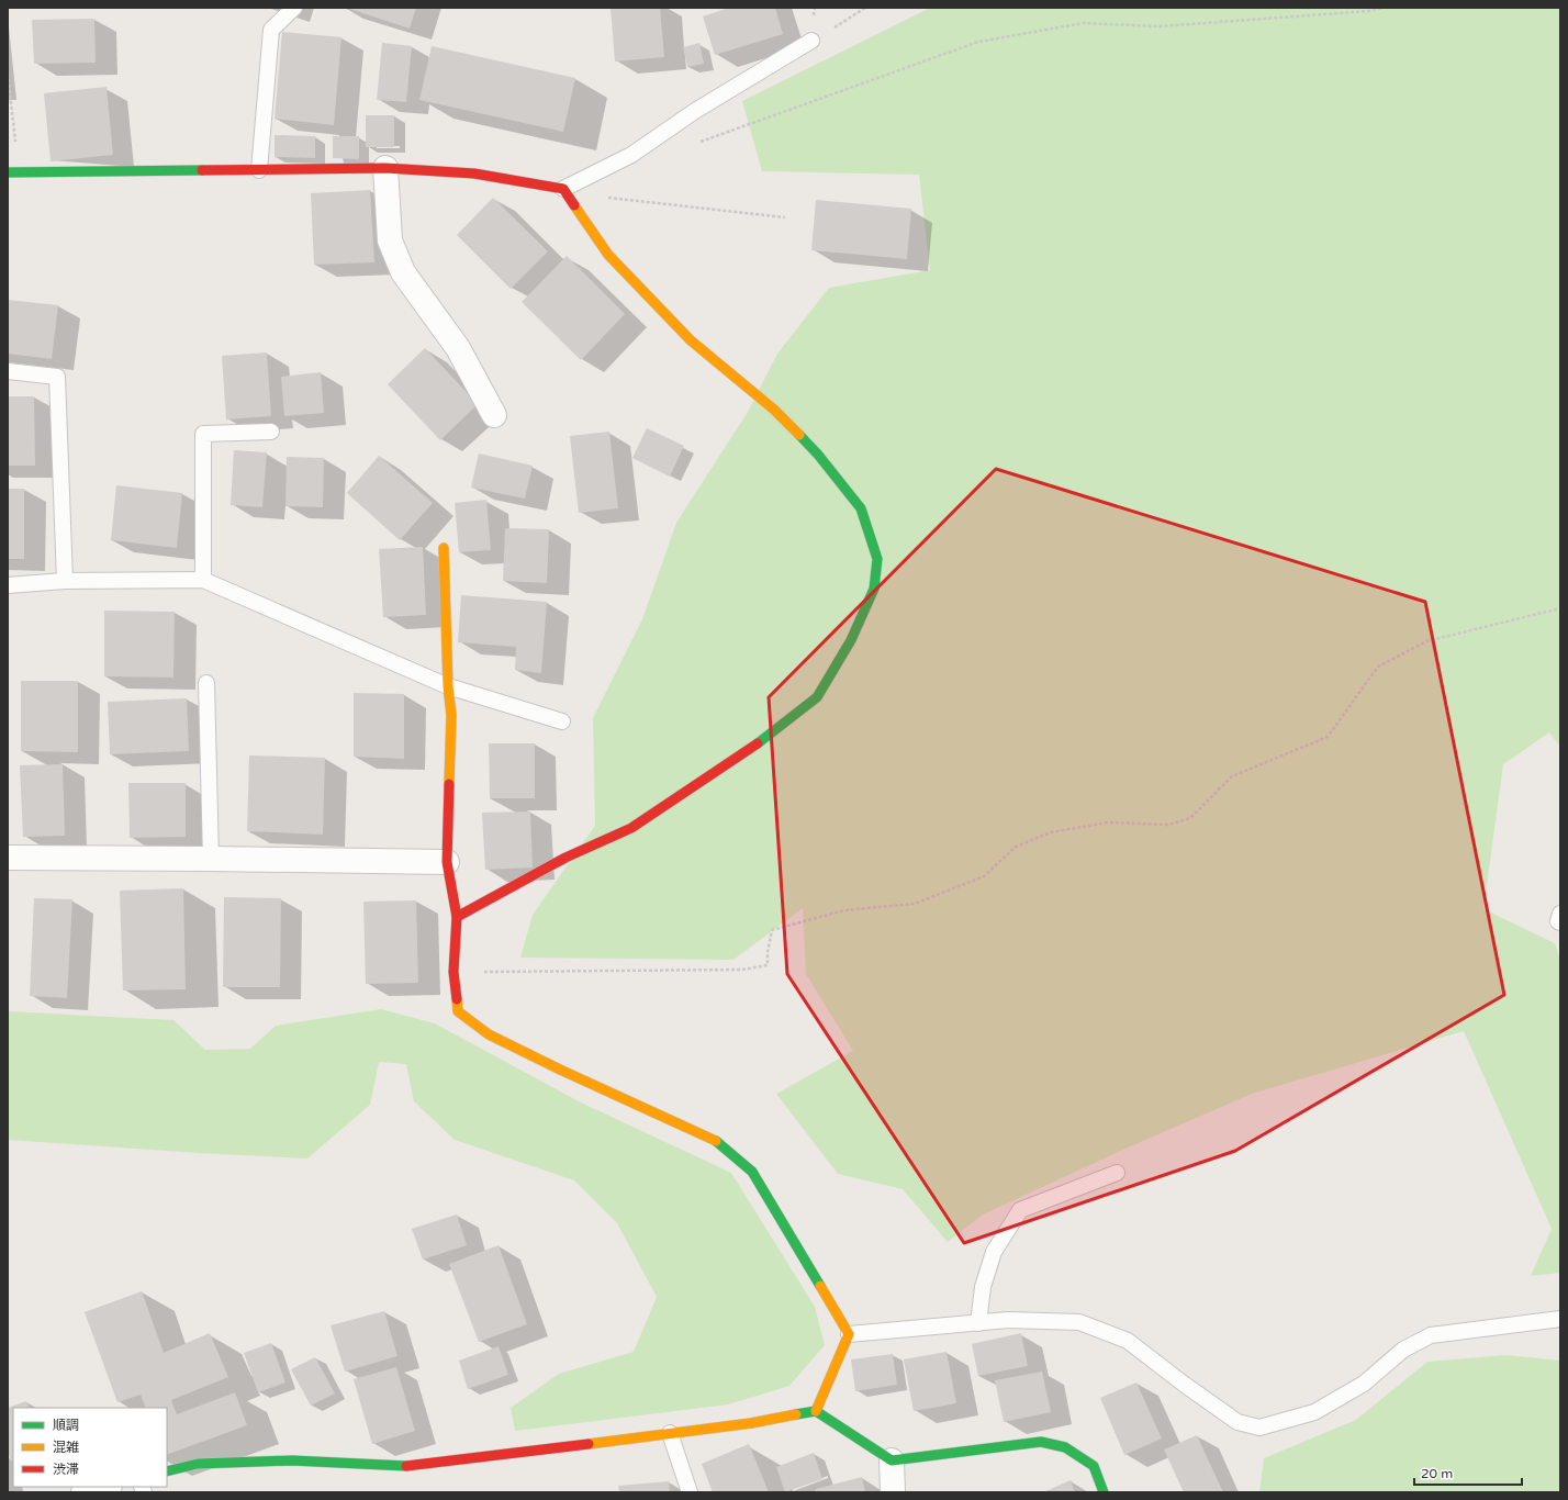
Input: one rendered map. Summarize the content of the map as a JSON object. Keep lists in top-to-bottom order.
{
  "legend": ["順調", "混雑", "渋滞"],
  "scale_bar": "20 m"
}
